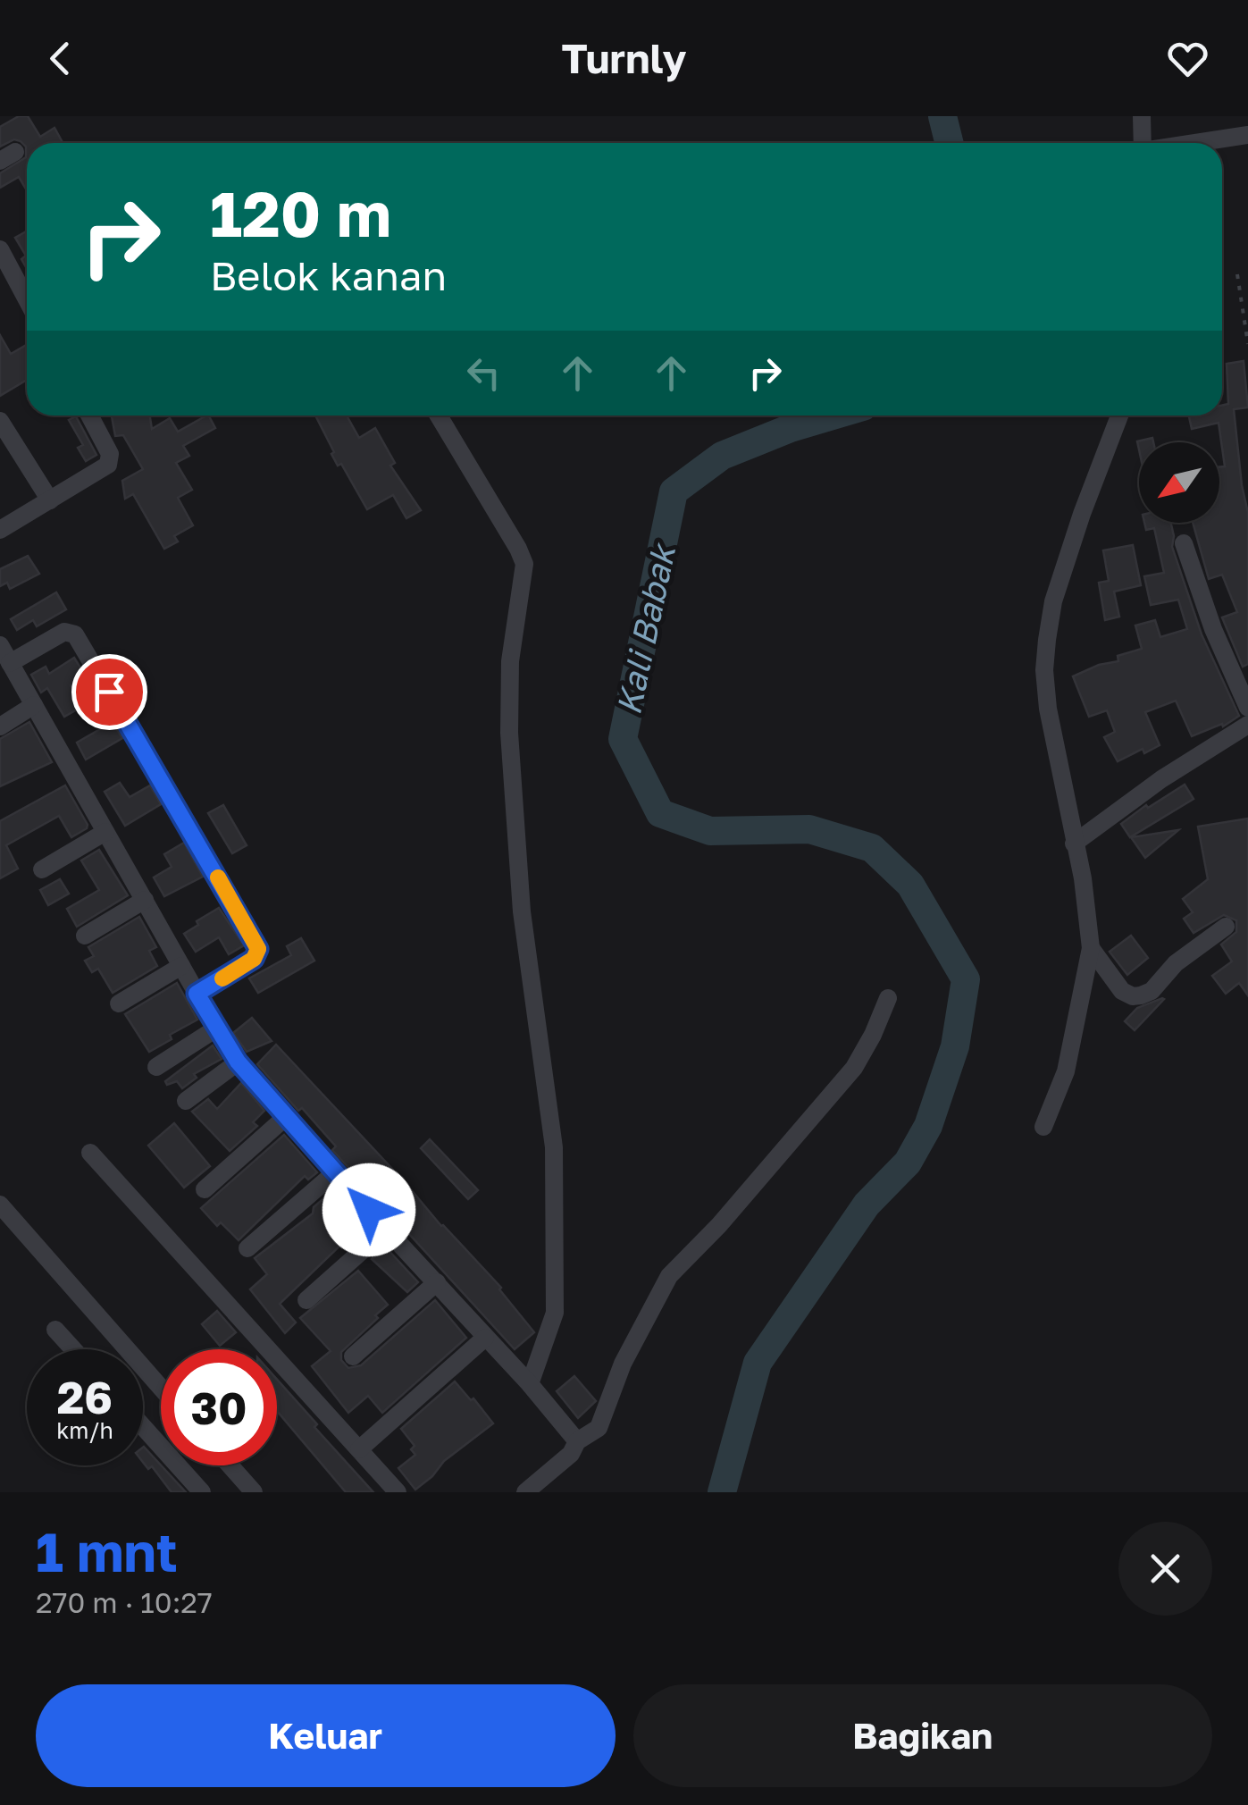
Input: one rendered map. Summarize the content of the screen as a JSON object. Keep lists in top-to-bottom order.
{
  "water": ["Kali Babak"],
  "north": "bottom left",
  "page": {
    "header": "Turnly",
    "turn": ["120 m", "Belok kanan"],
    "speed": "26 km/h",
    "limit": "30",
    "heading": ["1 mnt", "270 m · 10:27"],
    "buttons": ["Keluar", "Bagikan"]
  }
}
